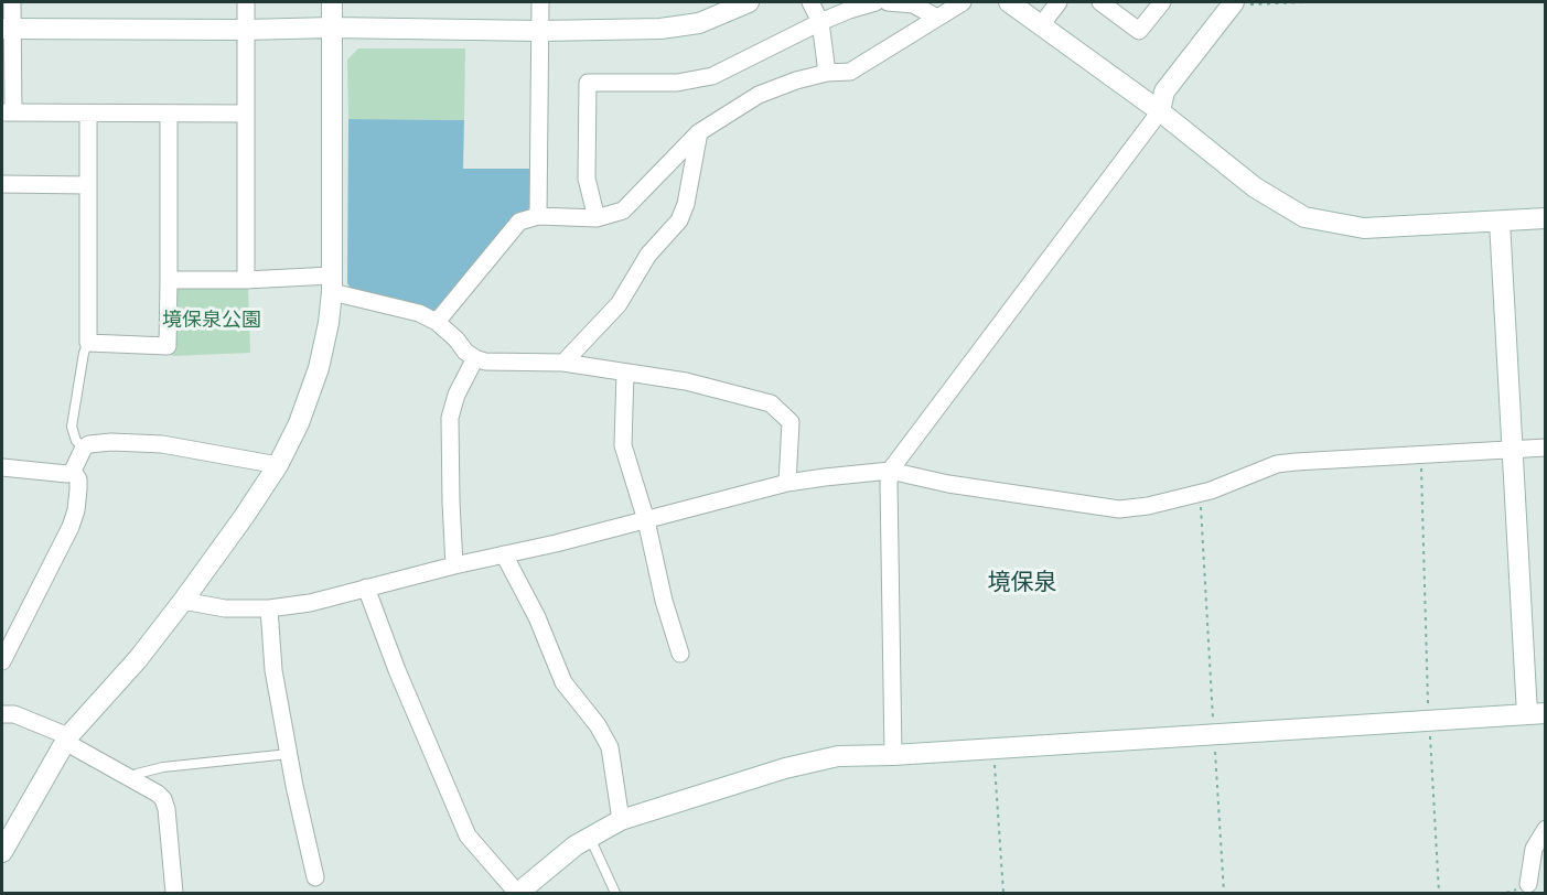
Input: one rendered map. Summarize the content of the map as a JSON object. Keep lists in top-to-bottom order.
{
  "districts": ["境保泉"],
  "parks": ["境保泉公園"]
}
